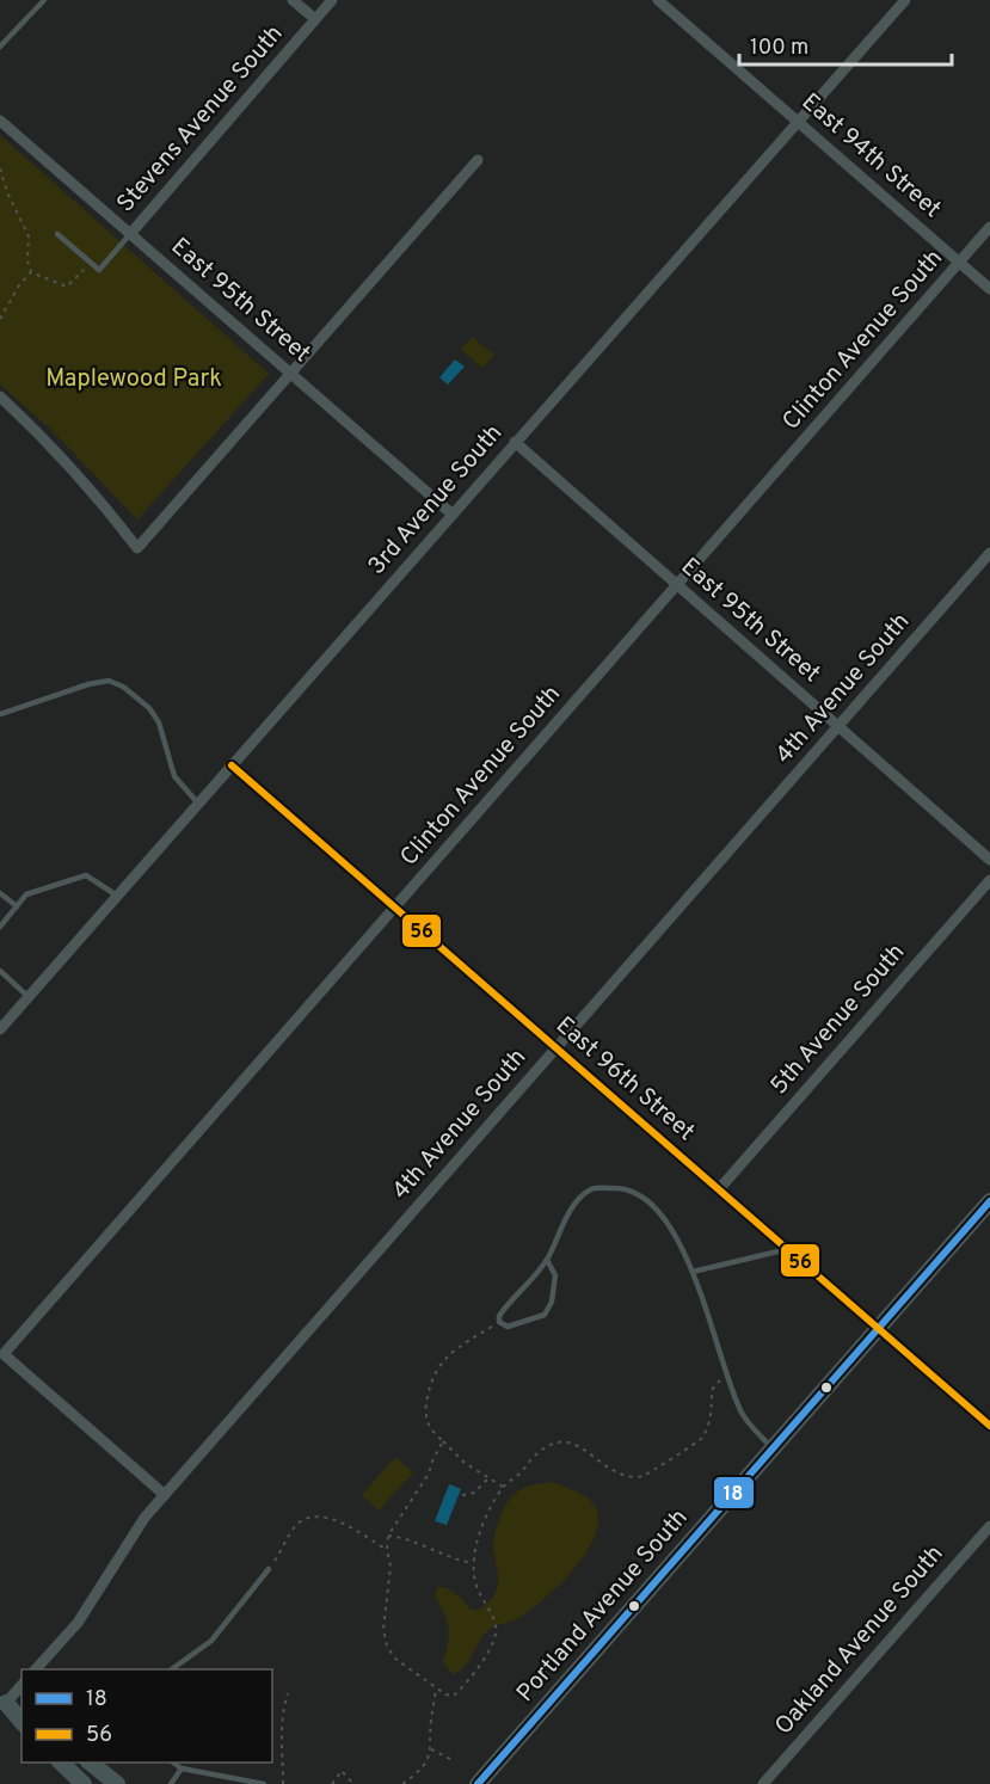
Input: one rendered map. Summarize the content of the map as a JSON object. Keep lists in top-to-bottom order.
{
  "streets": {
    "main road": ["Portland Avenue South"],
    "street": [
      "Stevens Avenue South",
      "East 94th Street",
      "East 95th Street",
      "Clinton Avenue South",
      "3rd Avenue South",
      "4th Avenue South",
      "5th Avenue South",
      "East 96th Street",
      "Oakland Avenue South"
    ]
  },
  "crossings": [
    ["Stevens Avenue South", "East 95th Street"],
    ["East 94th Street", "Clinton Avenue South"],
    ["East 94th Street", "3rd Avenue South"],
    ["East 95th Street", "Clinton Avenue South"],
    ["East 95th Street", "3rd Avenue South"],
    ["East 95th Street", "4th Avenue South"],
    ["Clinton Avenue South", "4th Avenue South"],
    ["Clinton Avenue South", "East 96th Street"],
    ["3rd Avenue South", "East 96th Street"],
    ["4th Avenue South", "East 96th Street"],
    ["5th Avenue South", "East 96th Street"],
    ["East 96th Street", "Portland Avenue South"]
  ],
  "parks": ["Maplewood Park"],
  "lines": ["transit line 56", "transit line 18"],
  "legend": ["18", "56"],
  "scale_bar": "100 m"
}
